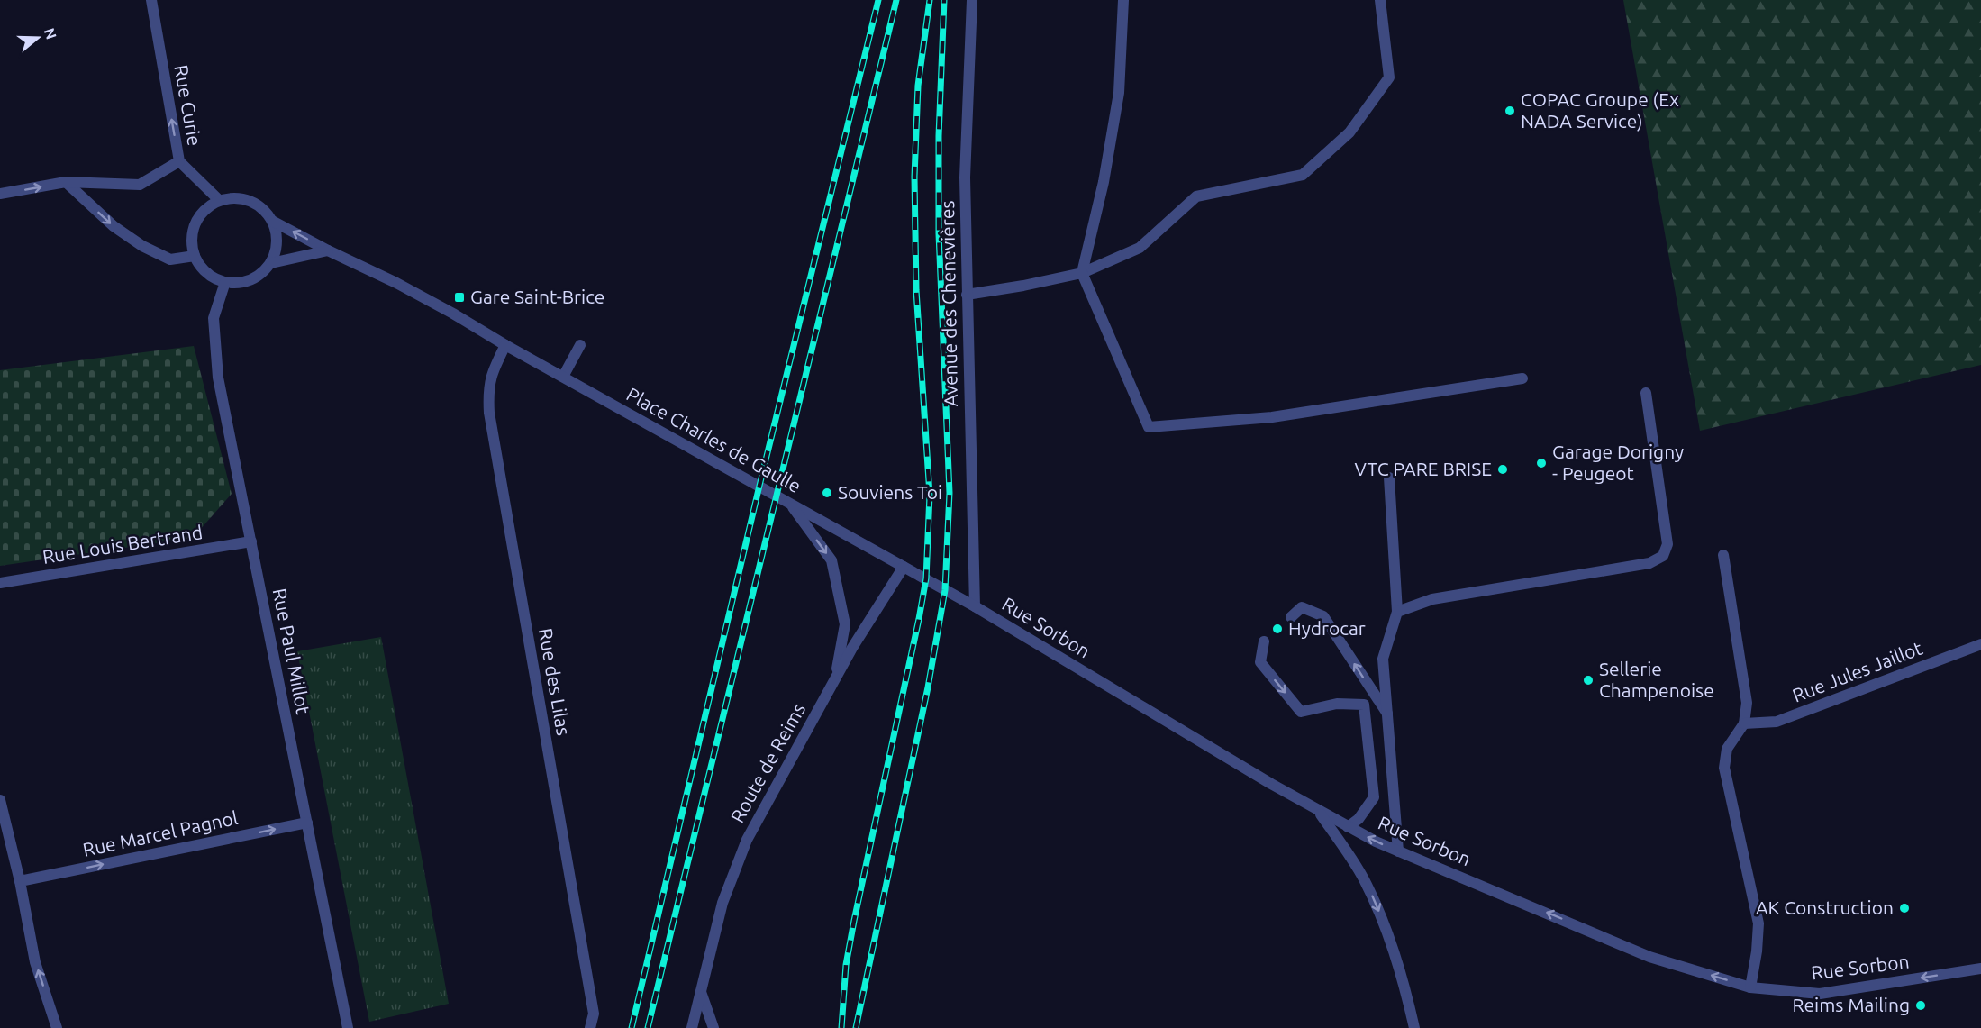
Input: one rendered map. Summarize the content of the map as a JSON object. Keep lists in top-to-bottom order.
{
  "streets": {
    "street": [
      "Rue Curie",
      "Avenue des Chenevières",
      "Place Charles de Gaulle",
      "Rue Louis Bertrand",
      "Rue Sorbon",
      "Rue Paul Millot",
      "Rue Jules Jaillot",
      "Rue des Lilas",
      "Route de Reims",
      "Rue Marcel Pagnol"
    ]
  },
  "crossings": [
    ["Rue Curie", "Place Charles de Gaulle"],
    ["Rue Curie", "Rue Paul Millot"],
    ["Avenue des Chenevières", "Rue Sorbon"],
    ["Place Charles de Gaulle", "Rue Sorbon"],
    ["Place Charles de Gaulle", "Rue Paul Millot"],
    ["Place Charles de Gaulle", "Rue des Lilas"],
    ["Place Charles de Gaulle", "Route de Reims"],
    ["Rue Louis Bertrand", "Rue Paul Millot"],
    ["Rue Sorbon", "Route de Reims"],
    ["Rue Paul Millot", "Rue Marcel Pagnol"]
  ],
  "one_way": ["Rue Curie", "Rue Sorbon", "Rue Marcel Pagnol"],
  "places": {
    "other": [
      "COPAC Groupe (Ex NADA Service)",
      "Garage Dorigny - Peugeot",
      "VTC PARE BRISE",
      "Souviens Toi",
      "Hydrocar",
      "Sellerie Champenoise",
      "AK Construction",
      "Reims Mailing"
    ],
    "transit": ["Gare Saint-Brice"]
  },
  "north": "right"
}
